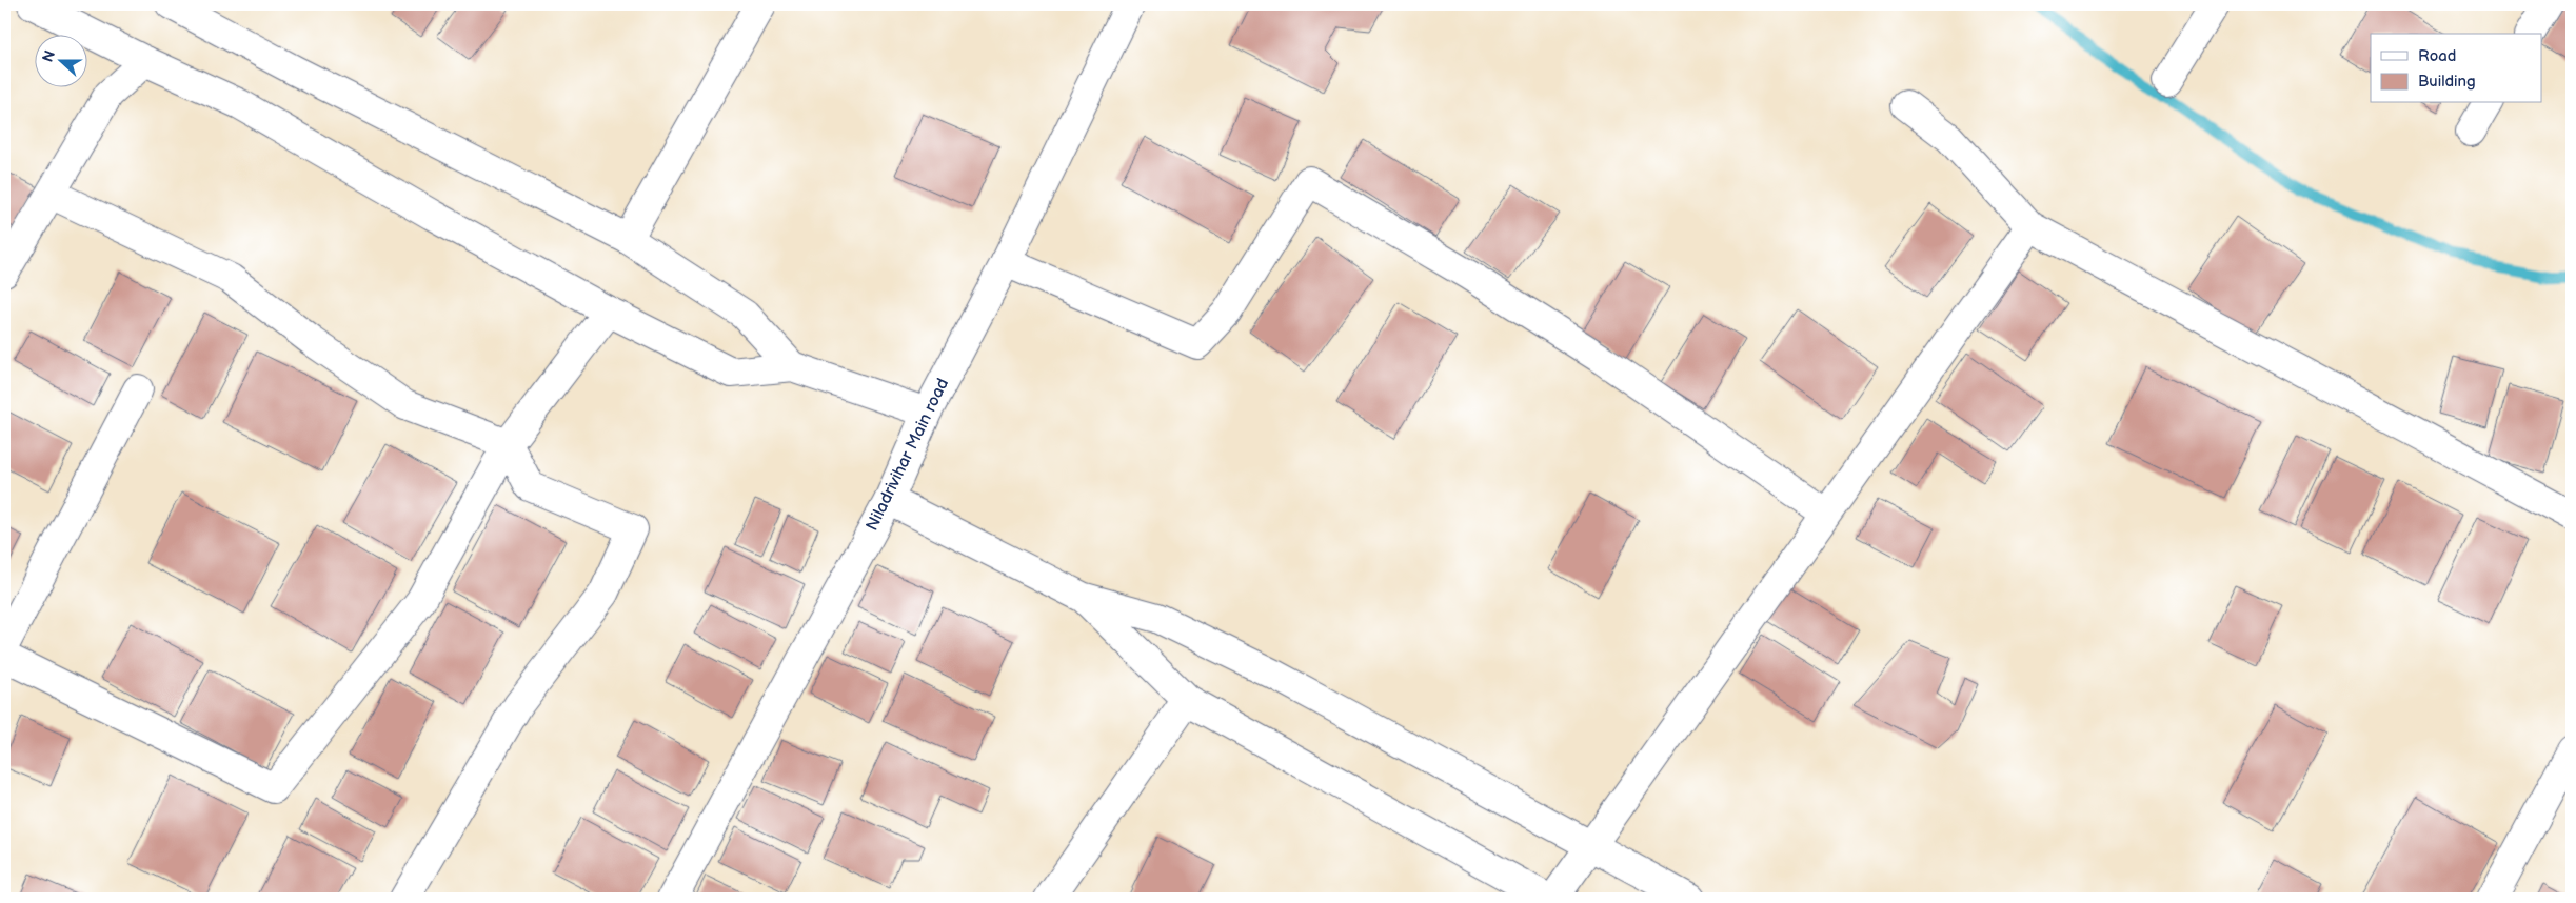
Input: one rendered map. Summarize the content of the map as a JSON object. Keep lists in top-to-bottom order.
{
  "streets": {
    "street": ["Niladrivihar Main road"]
  },
  "legend": ["Road", "Building"],
  "north": "left"
}
